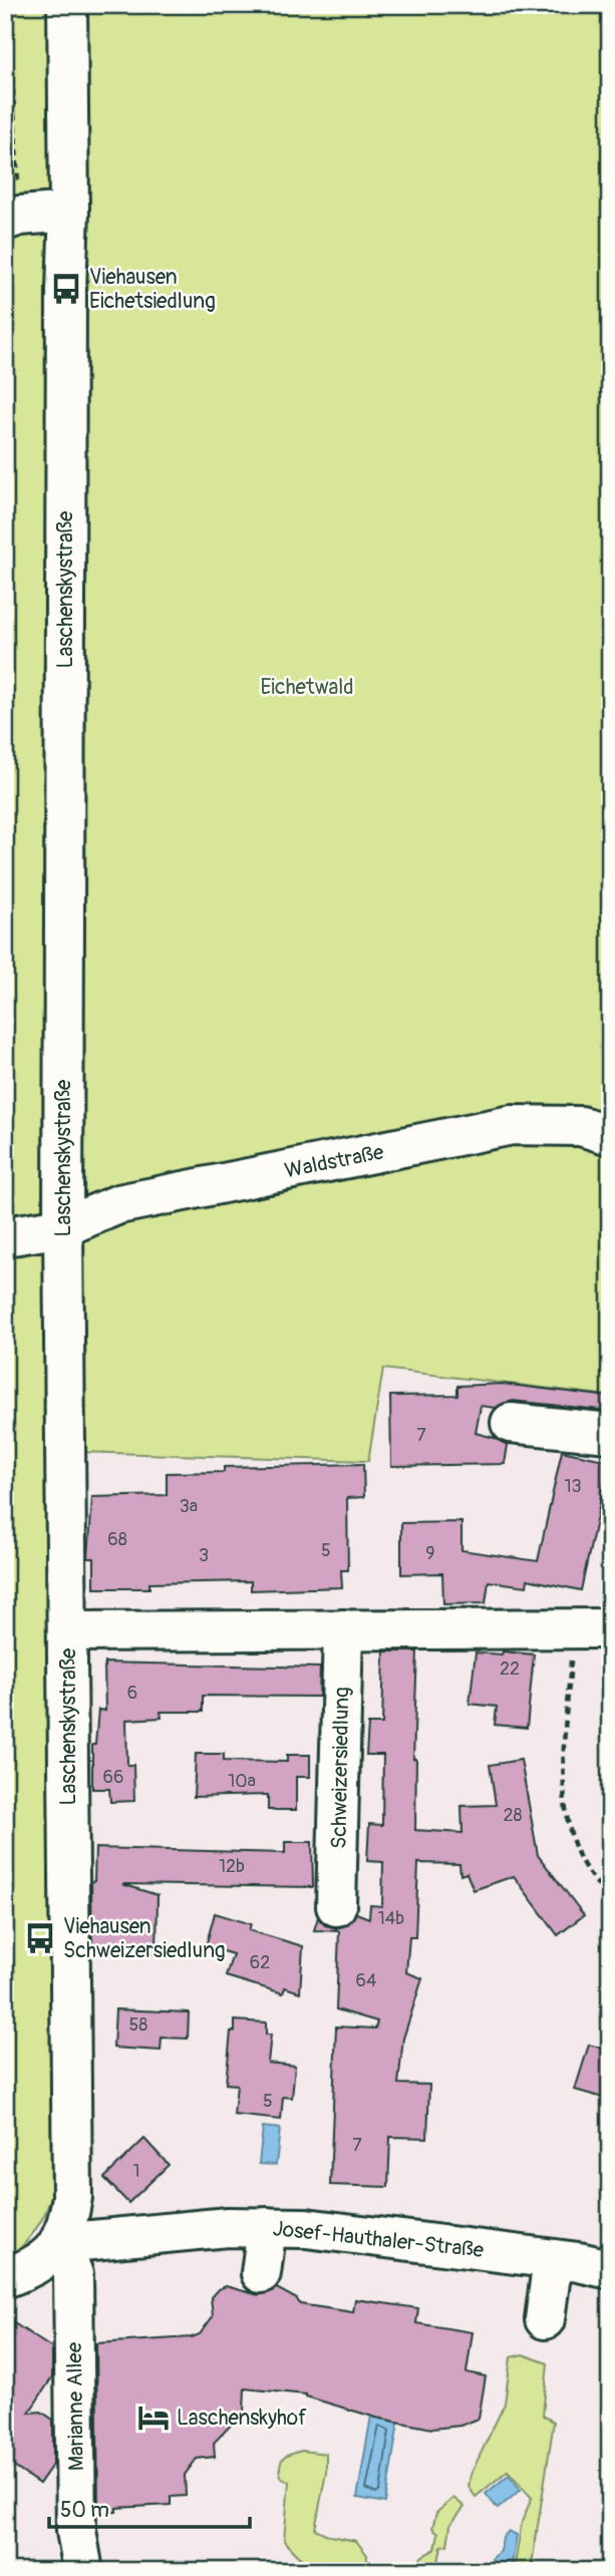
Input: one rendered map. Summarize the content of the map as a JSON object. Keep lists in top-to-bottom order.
{
  "streets": {
    "street": [
      "Laschenskystraße",
      "Waldstraße",
      "Schweizersiedlung",
      "Josef-Hauthaler-Straße",
      "Marianne Allee"
    ]
  },
  "crossings": [
    ["Laschenskystraße", "Waldstraße"],
    ["Laschenskystraße", "Josef-Hauthaler-Straße"],
    ["Laschenskystraße", "Marianne Allee"],
    ["Josef-Hauthaler-Straße", "Marianne Allee"]
  ],
  "parks": ["Eichetwald"],
  "places": {
    "bus stop": ["Viehausen Eichetsiedlung", "Viehausen Schweizersiedlung"],
    "hotel": ["Laschenskyhof"]
  },
  "house_numbers": [
    "7",
    "13",
    "3a",
    "68",
    "5",
    "9",
    "3",
    "22",
    "6",
    "66",
    "10a",
    "28",
    "12b",
    "14b",
    "62",
    "64",
    "58",
    "5",
    "7",
    "1"
  ],
  "scale_bar": "50 m"
}
